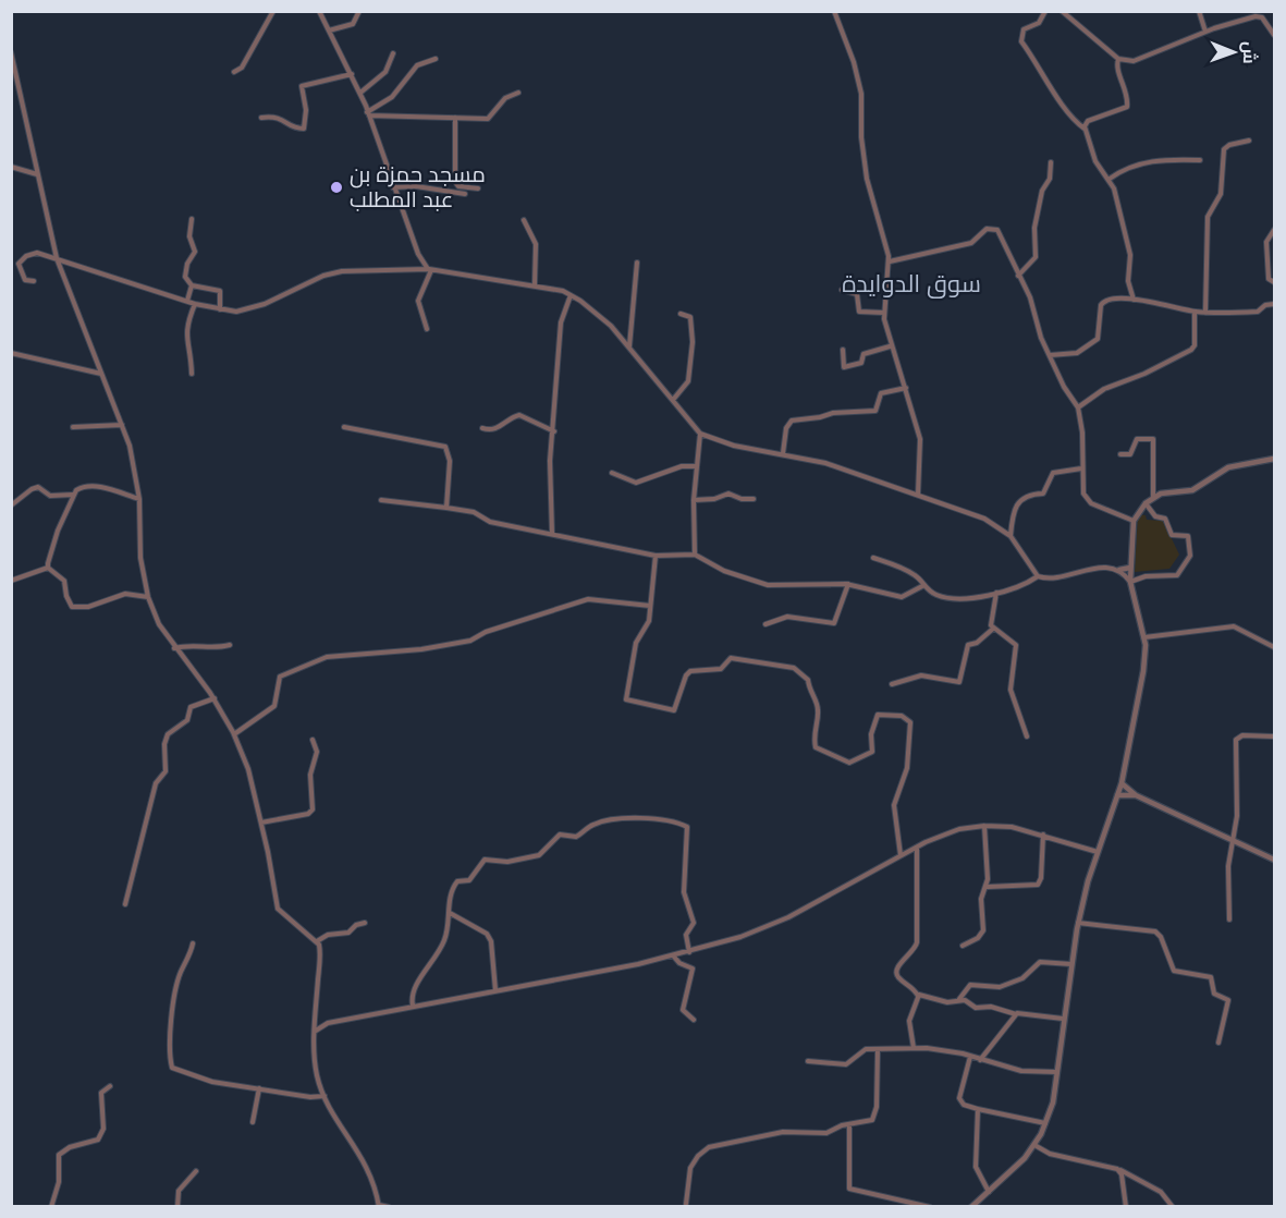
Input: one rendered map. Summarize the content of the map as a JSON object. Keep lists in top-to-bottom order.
{
  "districts": ["سوق الدوايدة"],
  "places": ["مسجد حمزة بن عبد المطلب"],
  "north": "right"
}
